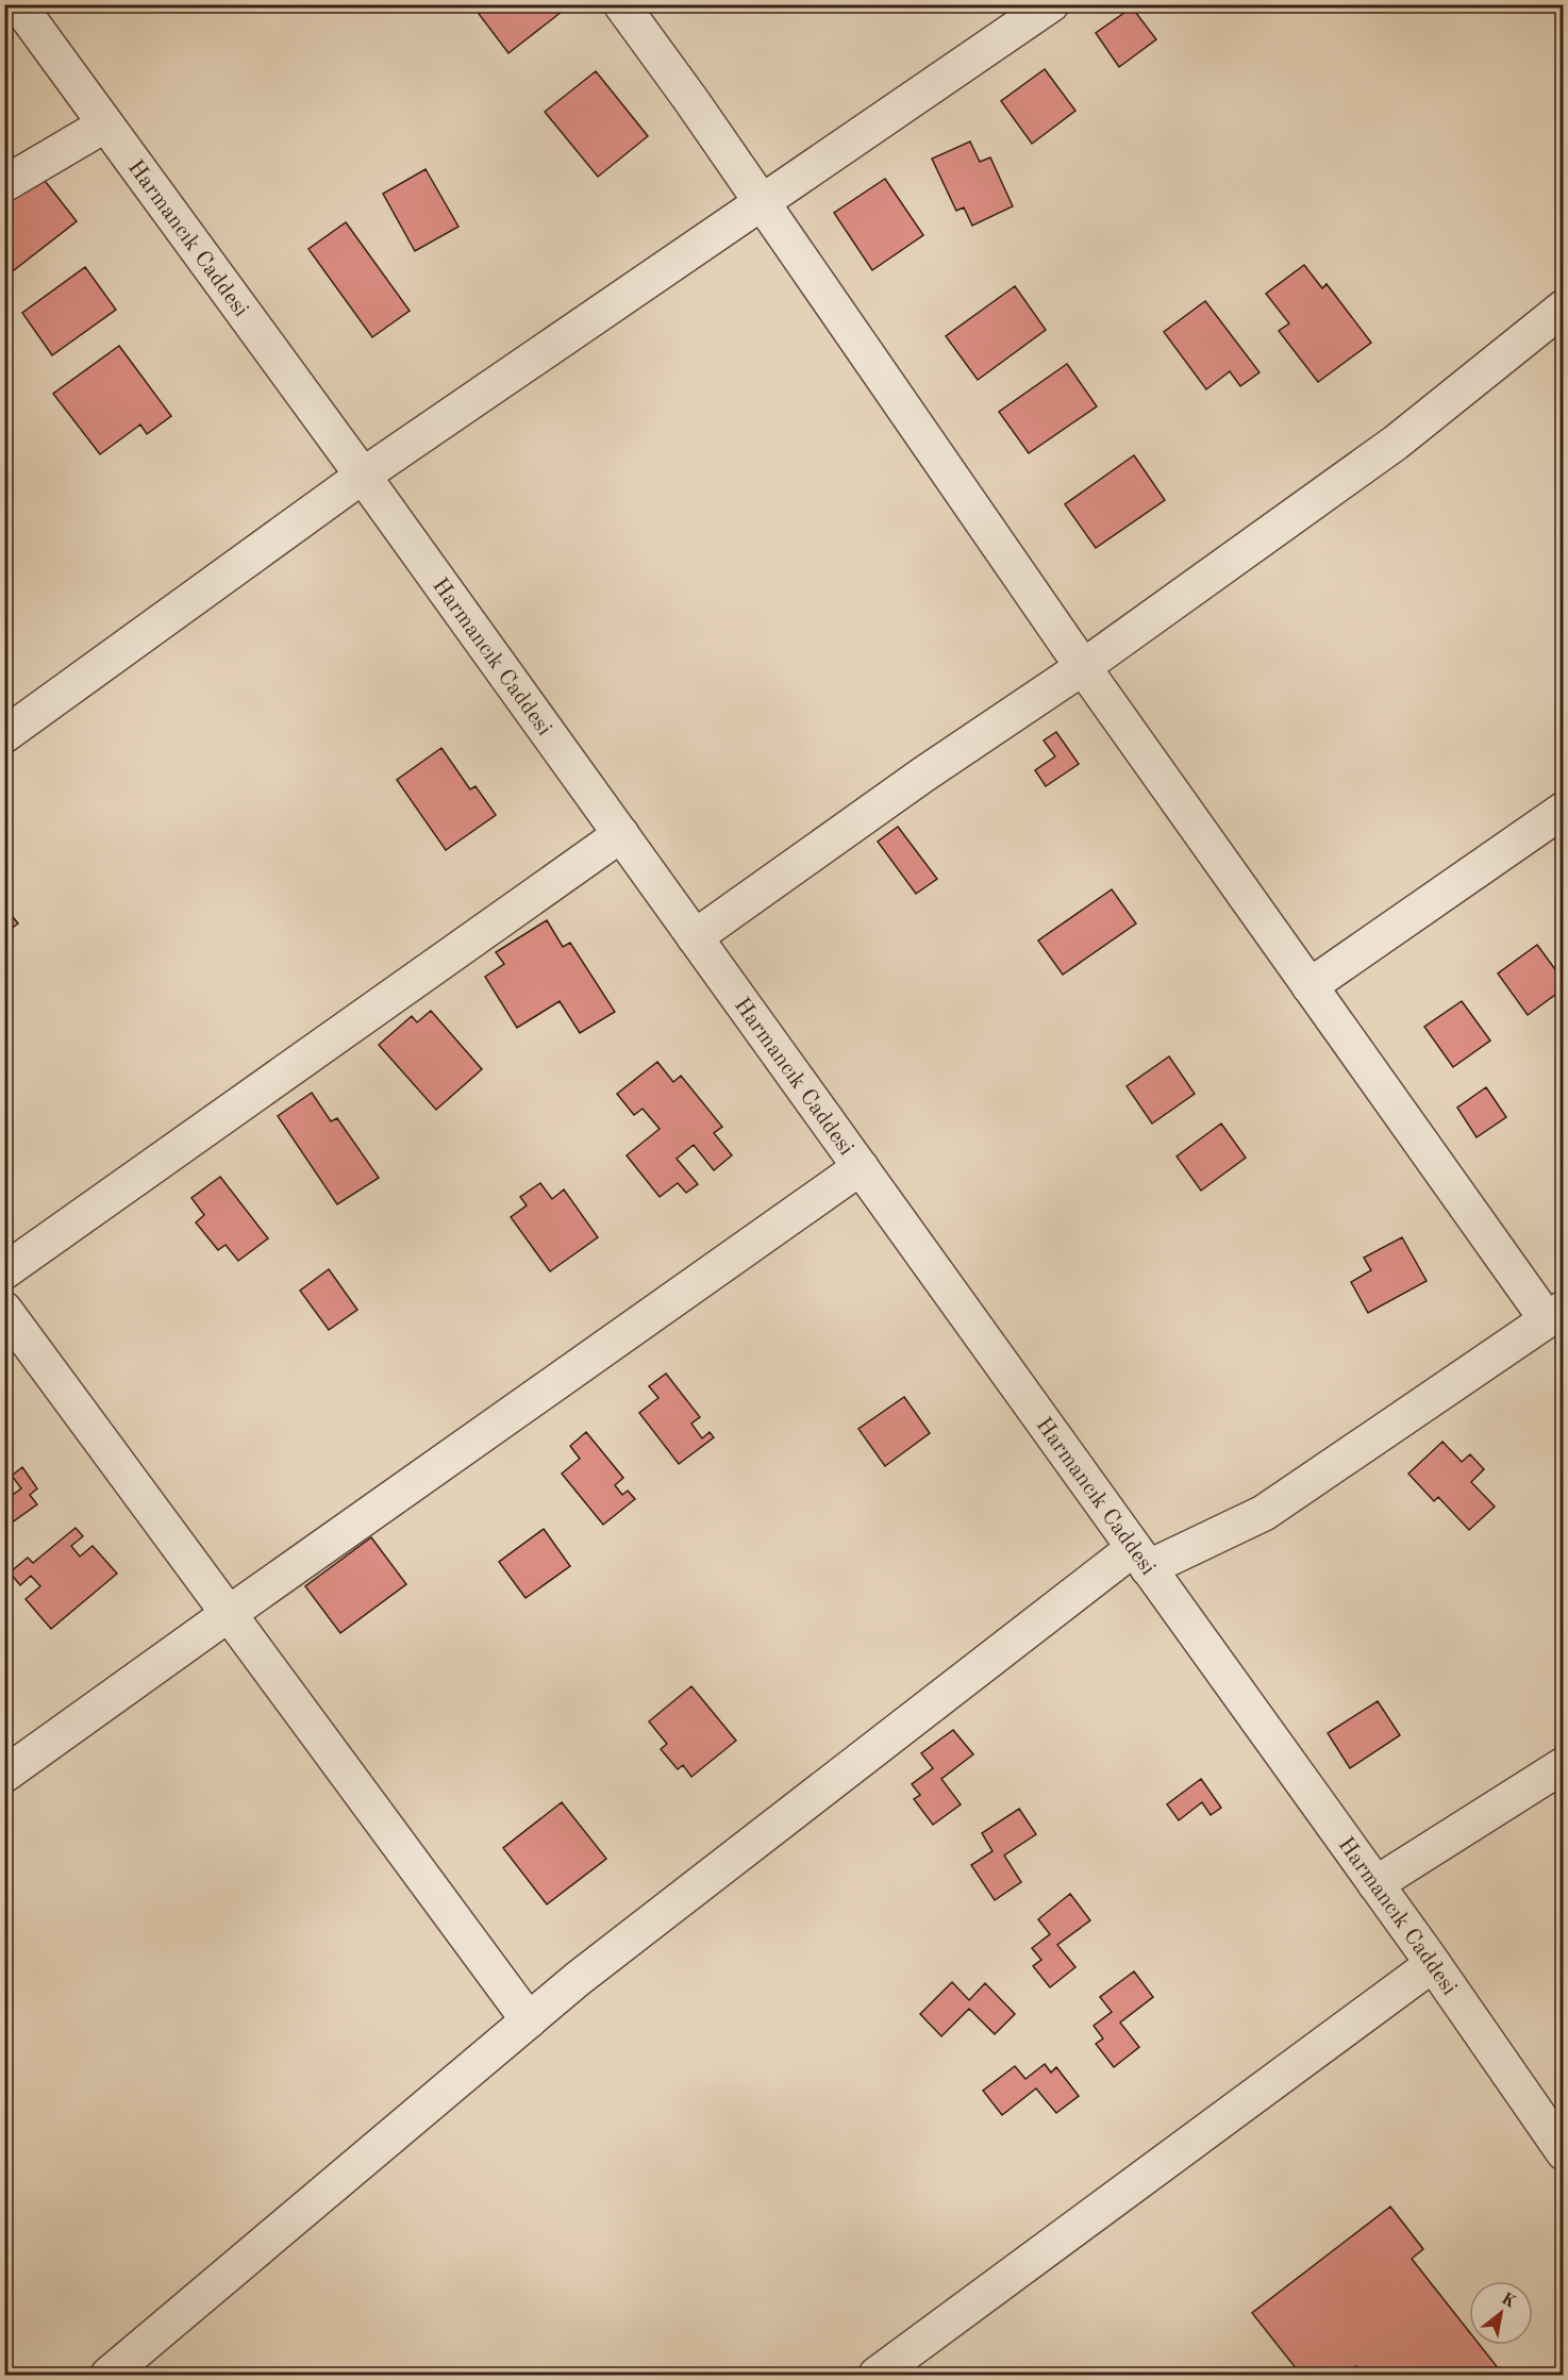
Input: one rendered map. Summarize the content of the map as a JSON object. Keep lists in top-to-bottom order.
{
  "streets": {
    "street": ["Harmancık Caddesi"]
  },
  "north": "top right"
}
